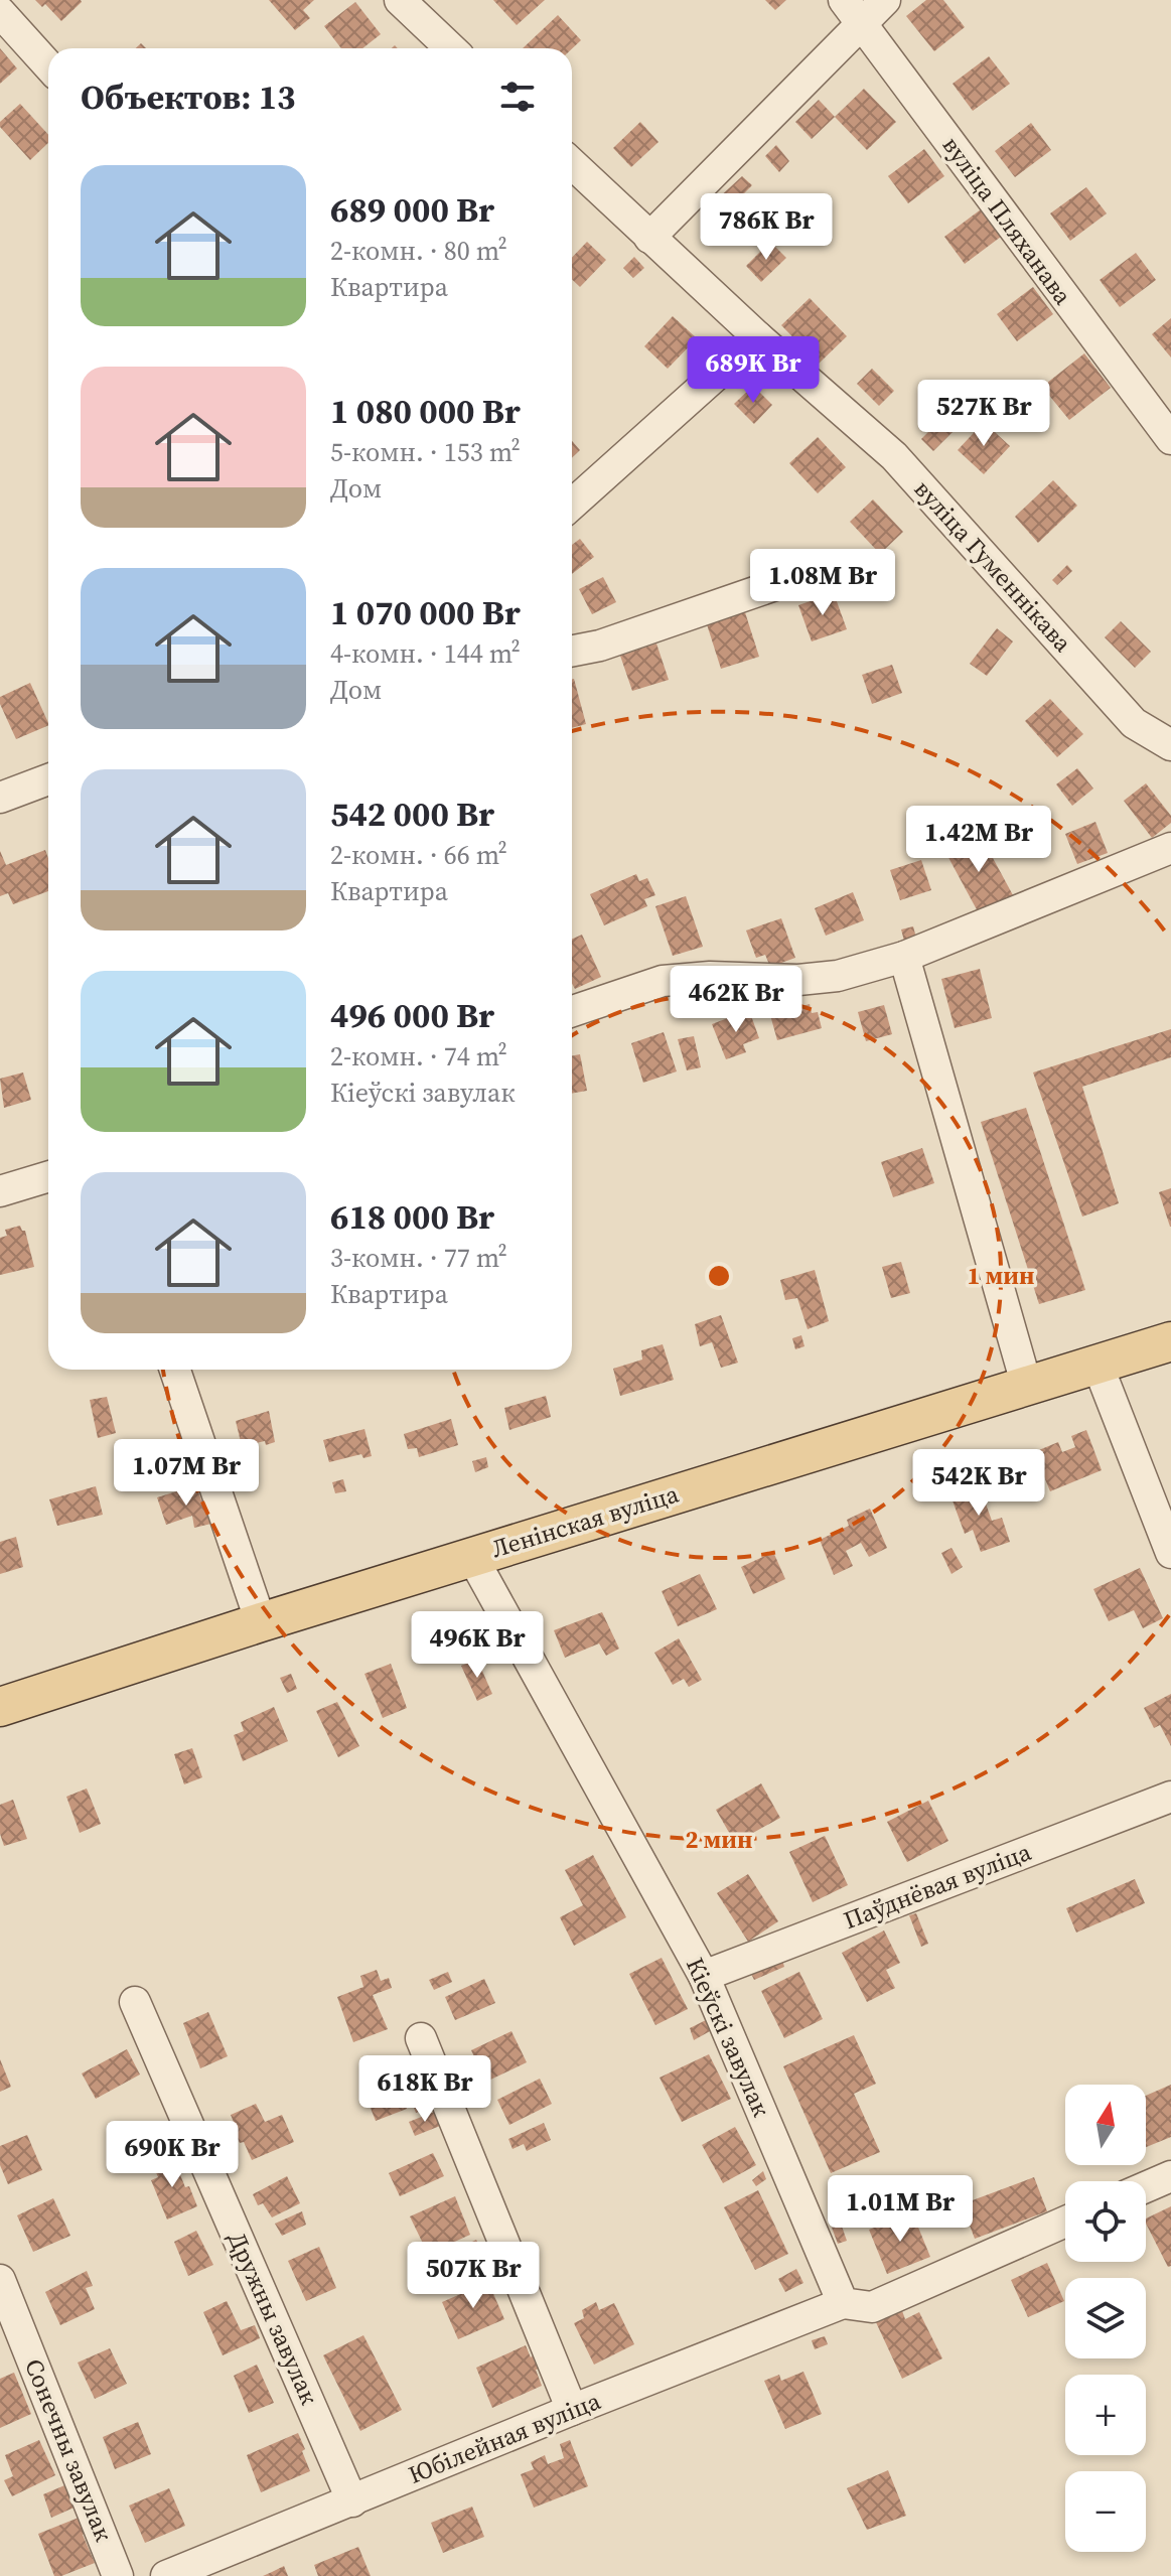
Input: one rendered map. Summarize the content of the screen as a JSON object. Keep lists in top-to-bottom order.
{
  "streets": {
    "main road": ["Ленінская вуліца"],
    "street": [
      "вуліца Пляханава",
      "вуліца Гуменнікава",
      "Паўднёвая вуліца",
      "Кіеўскі завулак",
      "Дружны завулак",
      "Юбілейная вуліца",
      "Сонечны завулак"
    ]
  },
  "crossings": [
    ["Ленінская вуліца", "Кіеўскі завулак"],
    ["Паўднёвая вуліца", "Кіеўскі завулак"],
    ["Кіеўскі завулак", "Юбілейная вуліца"],
    ["Дружны завулак", "Юбілейная вуліца"]
  ],
  "north": "top",
  "page": {
    "heading": "Объектов: 13",
    "list": [
      {
        "name": "689 000 Br",
        "note": "2-комн. · 80 m² · Квартира"
      },
      {
        "name": "1 080 000 Br",
        "note": "5-комн. · 153 m² · Дом"
      },
      {
        "name": "1 070 000 Br",
        "note": "4-комн. · 144 m² · Дом"
      },
      {
        "name": "542 000 Br",
        "note": "2-комн. · 66 m² · Квартира"
      },
      {
        "name": "496 000 Br",
        "note": "2-комн. · 74 m² · Кіеўскі завулак"
      },
      {
        "name": "618 000 Br",
        "note": "3-комн. · 77 m² · Квартира"
      }
    ],
    "price": [
      "786K Br",
      "689K Br",
      "527K Br",
      "1.08M Br",
      "1.42M Br",
      "462K Br",
      "1.07M Br",
      "542K Br",
      "496K Br",
      "618K Br",
      "690K Br",
      "1.01M Br",
      "507K Br"
    ],
    "map_buttons": ["+", "−"]
  },
  "rings": ["1 мин", "2 мин"]
}
